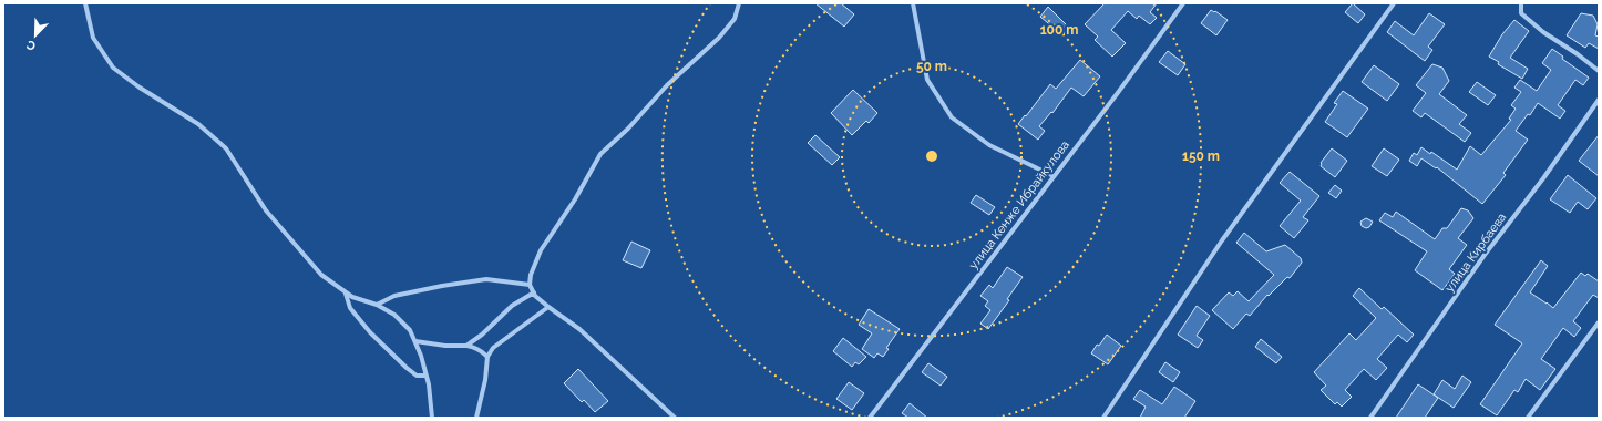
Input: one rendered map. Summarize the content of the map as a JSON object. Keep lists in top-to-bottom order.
{
  "streets": {
    "street": ["улица Кенже Ибрайкулова", "улица Кирбаева"]
  },
  "north": "bottom left",
  "rings": ["100 m", "50 m", "150 m"]
}
